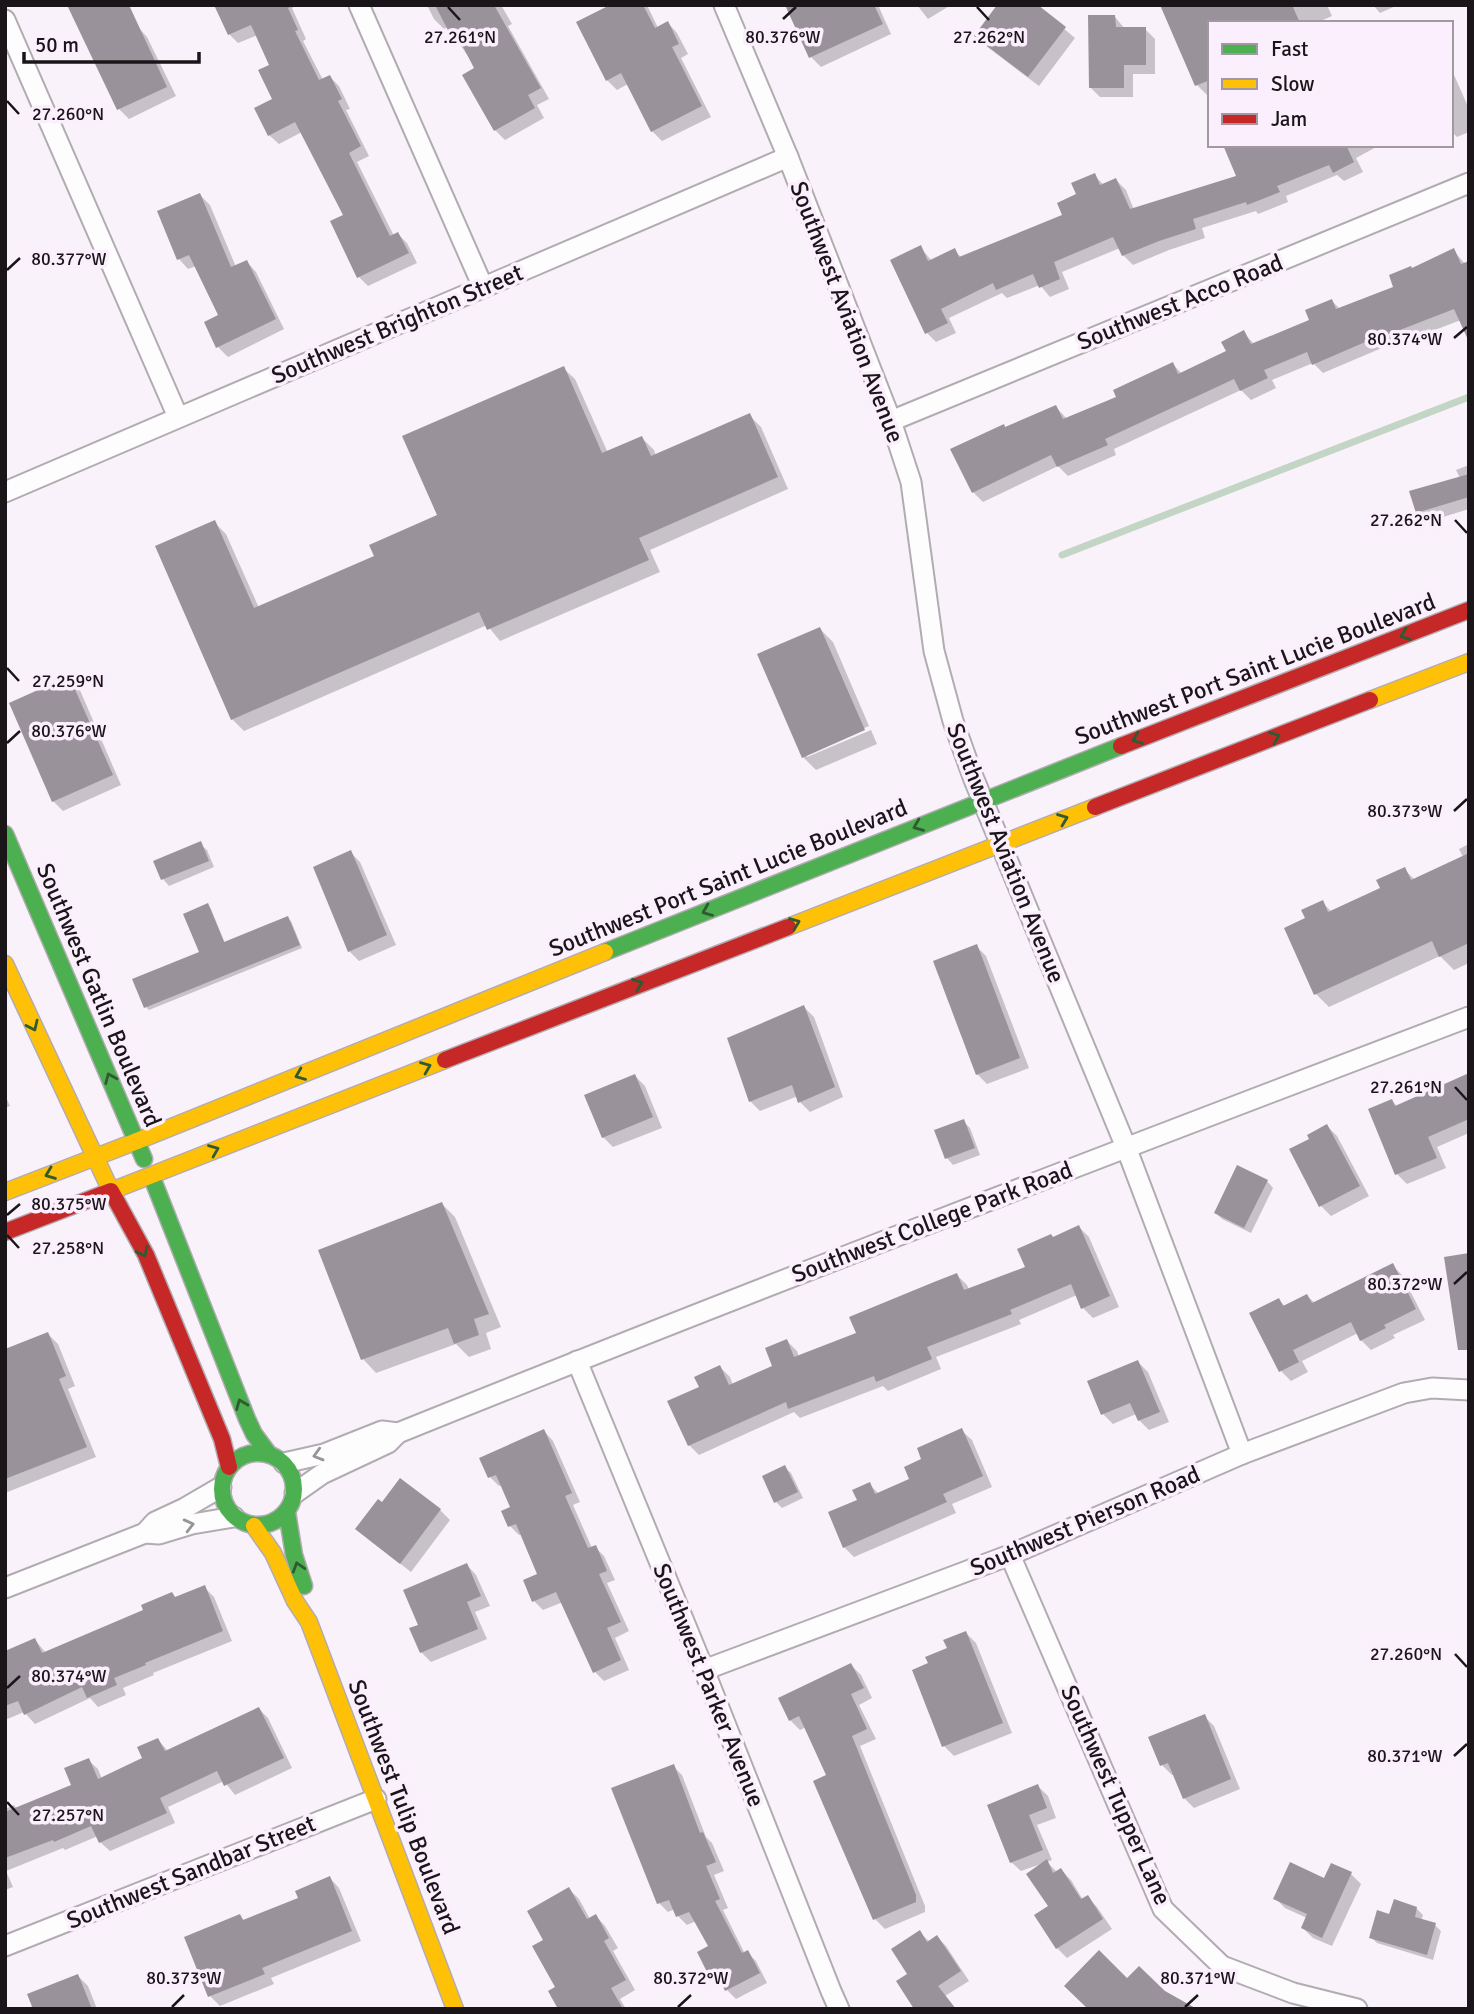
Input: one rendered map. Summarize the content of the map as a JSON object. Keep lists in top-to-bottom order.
{
  "streets": {
    "main road": ["Southwest Port Saint Lucie Boulevard", "Southwest Gatlin Boulevard", "Southwest Tulip Boulevard"],
    "street": [
      "Southwest Acco Road",
      "Southwest Aviation Avenue",
      "Southwest Brighton Street",
      "Southwest College Park Road",
      "Southwest Pierson Road",
      "Southwest Parker Avenue",
      "Southwest Tupper Lane",
      "Southwest Sandbar Street"
    ]
  },
  "crossings": [
    ["Southwest Acco Road", "Southwest Aviation Avenue"],
    ["Southwest Aviation Avenue", "Southwest Brighton Street"],
    ["Southwest Aviation Avenue", "Southwest Port Saint Lucie Boulevard"],
    ["Southwest Aviation Avenue", "Southwest College Park Road"],
    ["Southwest Aviation Avenue", "Southwest Pierson Road"],
    ["Southwest Port Saint Lucie Boulevard", "Southwest Gatlin Boulevard"],
    ["Southwest College Park Road", "Southwest Parker Avenue"],
    ["Southwest College Park Road", "Southwest Tulip Boulevard"],
    ["Southwest Pierson Road", "Southwest Parker Avenue"],
    ["Southwest Pierson Road", "Southwest Tupper Lane"],
    ["Southwest Tulip Boulevard", "Southwest Sandbar Street"]
  ],
  "legend": ["Fast", "Slow", "Jam"],
  "scale_bar": "50 m",
  "coordinates": [
    "80.376°W",
    "27.261°N",
    "27.262°N",
    "27.260°N",
    "80.377°W",
    "80.374°W",
    "27.259°N",
    "80.373°W",
    "80.375°W",
    "27.258°N",
    "80.372°W",
    "80.371°W",
    "27.257°N"
  ]
}
